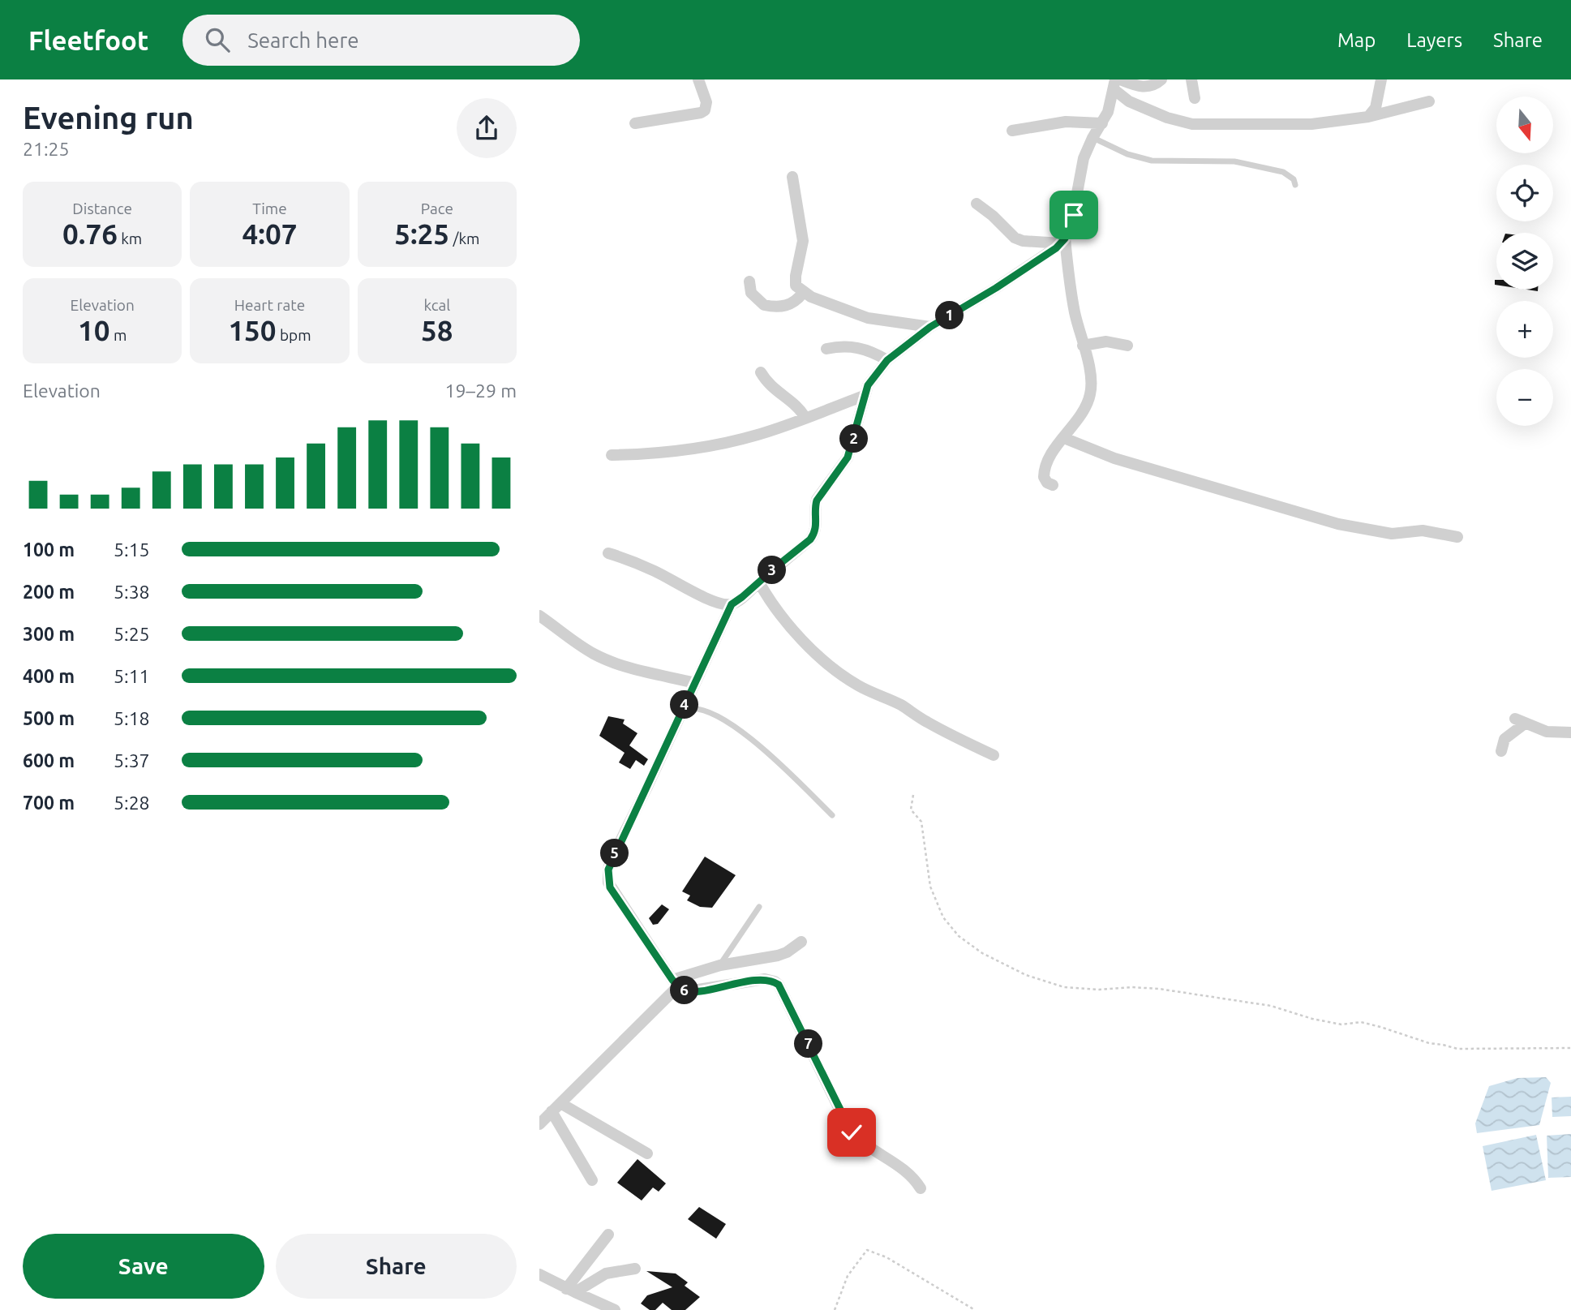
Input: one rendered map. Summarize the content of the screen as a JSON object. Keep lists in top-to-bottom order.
{
  "north": "bottom",
  "page": {
    "header": "Fleetfoot",
    "search": "Search here",
    "nav": ["Map", "Layers", "Share"],
    "heading": ["Evening run", "21:25"],
    "map_buttons": ["+", "−"],
    "stats": [
      ["Distance", "0.76 km"],
      ["Time", "4:07"],
      ["Pace", "5:25 /km"],
      ["Elevation", "10 m"],
      ["Heart rate", "150 bpm"],
      ["kcal", "58"]
    ],
    "pins": [
      "1",
      "2",
      "3",
      "4",
      "5",
      "6",
      "7"
    ],
    "chart": ["Elevation", "19–29 m"],
    "list": [
      {
        "name": "100 m",
        "note": "5:15"
      },
      {
        "name": "200 m",
        "note": "5:38"
      },
      {
        "name": "300 m",
        "note": "5:25"
      },
      {
        "name": "400 m",
        "note": "5:11"
      },
      {
        "name": "500 m",
        "note": "5:18"
      },
      {
        "name": "600 m",
        "note": "5:37"
      },
      {
        "name": "700 m",
        "note": "5:28"
      }
    ],
    "buttons": ["Save", "Share"]
  }
}
